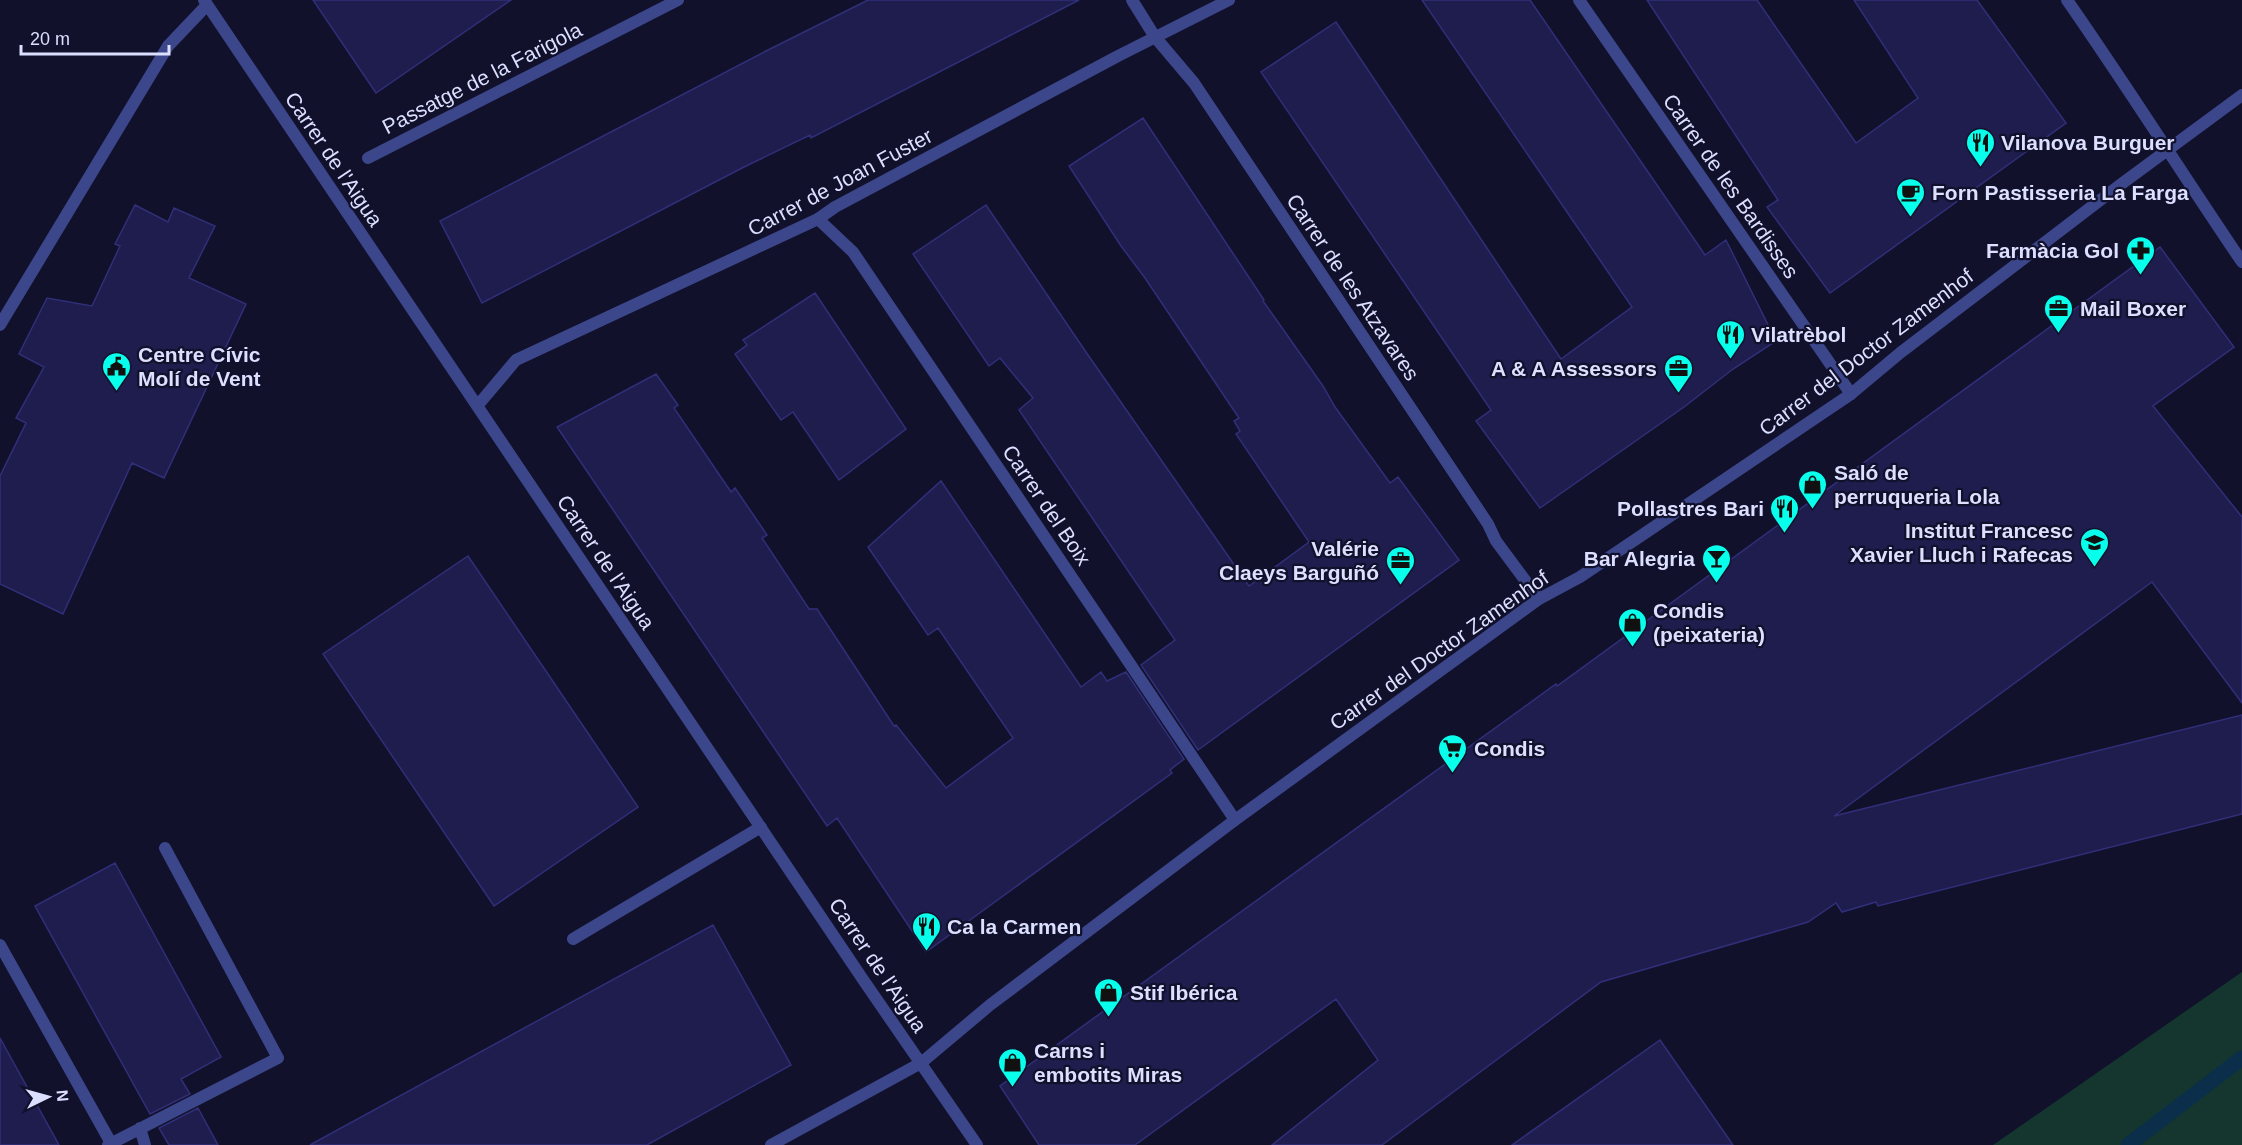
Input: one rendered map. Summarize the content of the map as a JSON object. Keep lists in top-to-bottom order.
{
  "streets": {
    "street": [
      "Passatge de la Farigola",
      "Carrer de l'Aigua",
      "Carrer de Joan Fuster",
      "Carrer de les Bardisses",
      "Carrer de les Atzavares",
      "Carrer del Doctor Zamenhof",
      "Carrer del Boix"
    ]
  },
  "crossings": [
    ["Carrer de l'Aigua", "Carrer de Joan Fuster"],
    ["Carrer de l'Aigua", "Carrer del Doctor Zamenhof"],
    ["Carrer de Joan Fuster", "Carrer de les Atzavares"],
    ["Carrer de Joan Fuster", "Carrer del Boix"],
    ["Carrer de les Bardisses", "Carrer del Doctor Zamenhof"],
    ["Carrer de les Atzavares", "Carrer del Doctor Zamenhof"],
    ["Carrer del Doctor Zamenhof", "Carrer del Boix"]
  ],
  "places": {
    "restaurant": [
      "Vilanova Burguer",
      "Vilatrèbol",
      "Pollastres Bari",
      "Ca la Carmen"
    ],
    "cafe": ["Forn Pastisseria La Farga"],
    "pharmacy": ["Farmàcia Gol"],
    "office": ["Mail Boxer", "A & A Assessors", "Valérie Claeys Barguñó"],
    "public building": ["Centre Cívic Molí de Vent"],
    "shop": [
      "Saló de perruqueria Lola",
      "Condis (peixateria)",
      "Stif Ibérica",
      "Carns i embotits Miras"
    ],
    "school or university": ["Institut Francesc Xavier Lluch i Rafecas"],
    "bar": ["Bar Alegria"],
    "supermarket": ["Condis"]
  },
  "scale_bar": "20 m",
  "north": "right"
}
